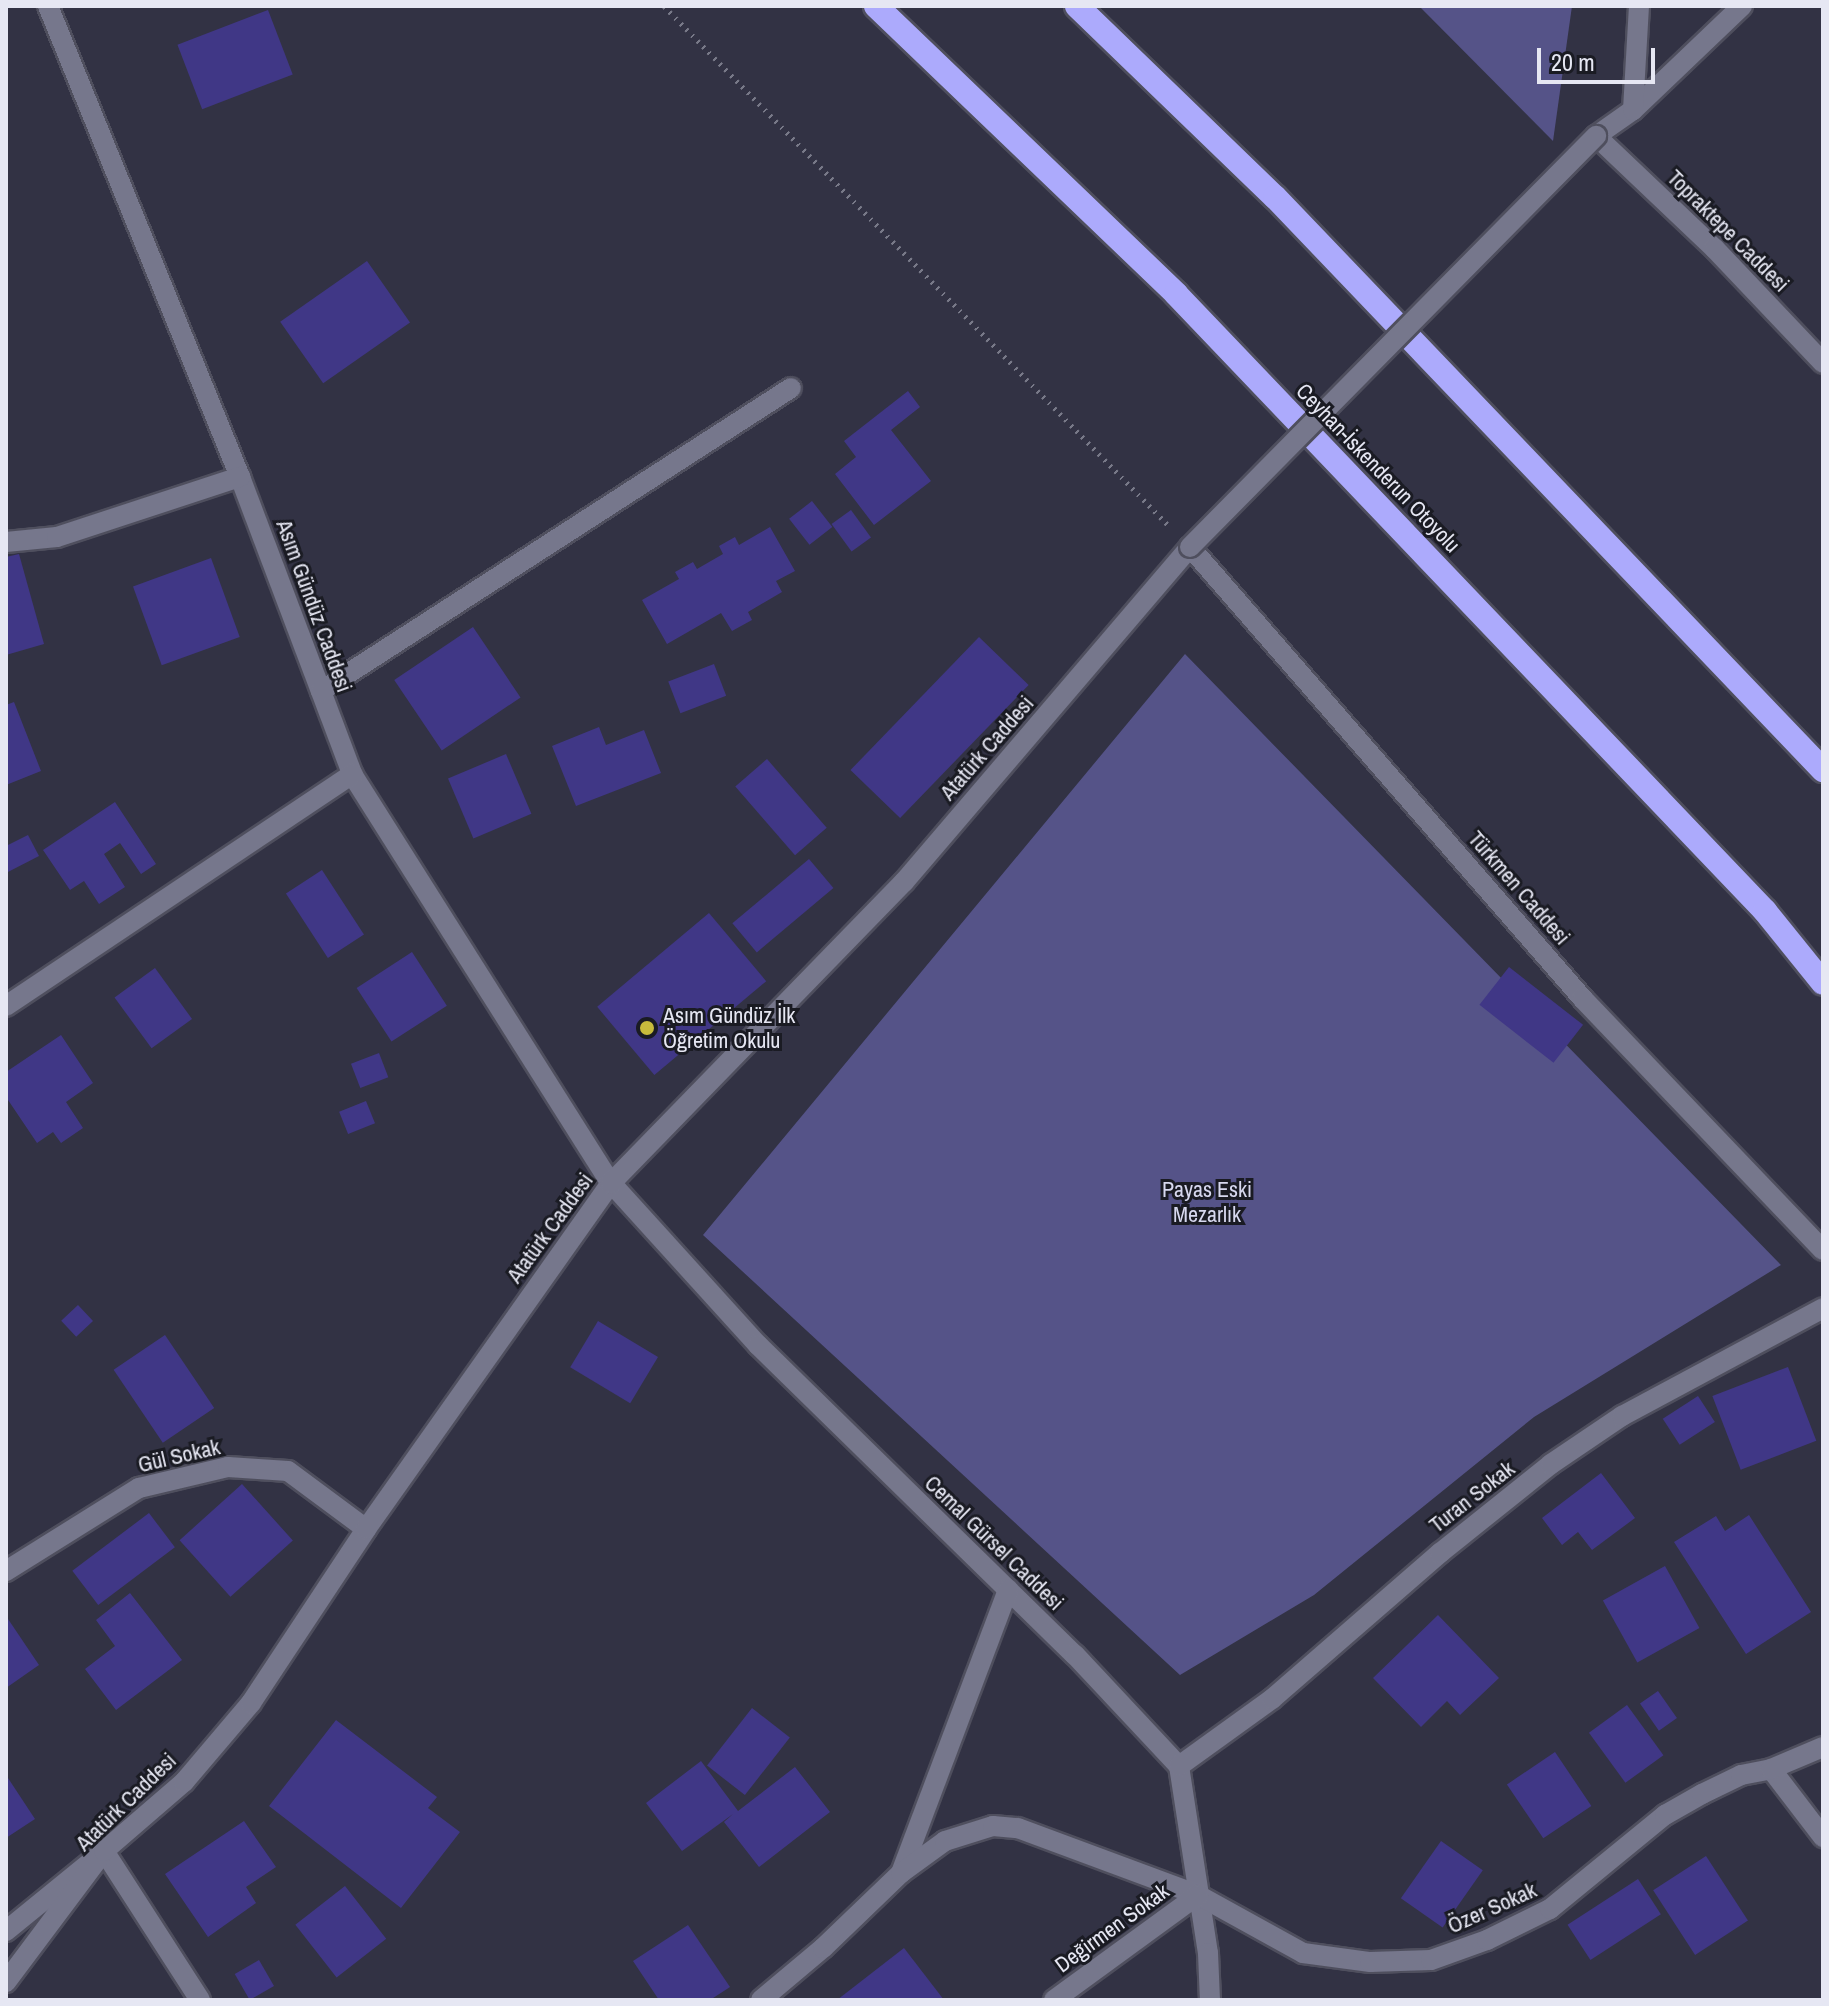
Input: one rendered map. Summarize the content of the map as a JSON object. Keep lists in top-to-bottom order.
{
  "streets": {
    "highway": ["Ceyhan-İskenderun Otoyolu"],
    "street": [
      "Topraktepe Caddesi",
      "Asım Gündüz Caddesi",
      "Atatürk Caddesi",
      "Türkmen Caddesi",
      "Gül Sokak",
      "Turan Sokak",
      "Cemal Gürsel Caddesi",
      "Özer Sokak",
      "Değirmen Sokak"
    ]
  },
  "crossings": [
    ["Topraktepe Caddesi", "Atatürk Caddesi"],
    ["Asım Gündüz Caddesi", "Atatürk Caddesi"],
    ["Asım Gündüz Caddesi", "Cemal Gürsel Caddesi"],
    ["Atatürk Caddesi", "Türkmen Caddesi"],
    ["Atatürk Caddesi", "Gül Sokak"],
    ["Atatürk Caddesi", "Cemal Gürsel Caddesi"],
    ["Turan Sokak", "Cemal Gürsel Caddesi"],
    ["Özer Sokak", "Değirmen Sokak"]
  ],
  "parks": ["Payas Eski Mezarlık"],
  "places": ["Asım Gündüz İlk Öğretim Okulu"],
  "scale_bar": "20 m"
}
